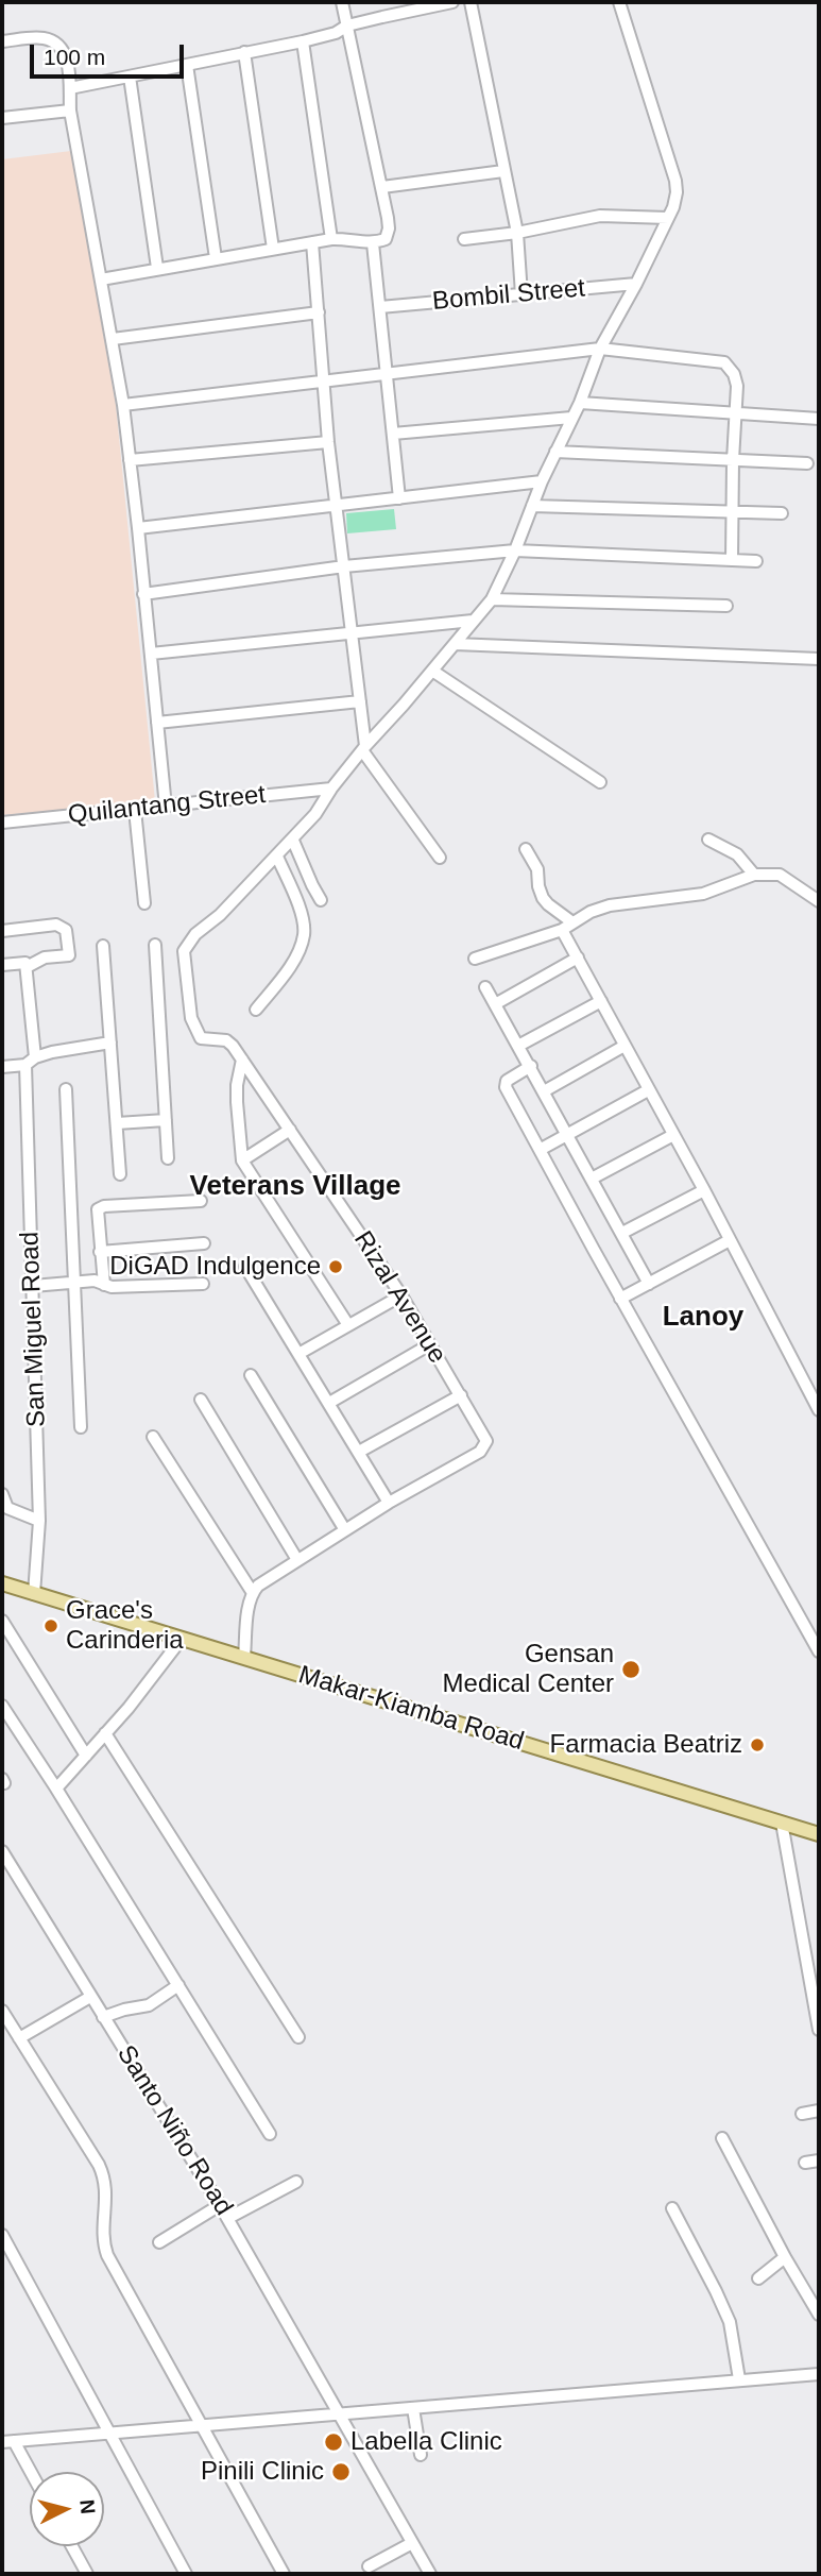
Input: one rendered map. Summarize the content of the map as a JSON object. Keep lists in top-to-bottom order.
{
  "streets": {
    "main road": ["Makar-Kiamba Road"],
    "street": [
      "Bombil Street",
      "Quilantang Street",
      "Rizal Avenue",
      "San Miguel Road",
      "Santo Niño Road"
    ]
  },
  "crossings": [
    ["San Miguel Road", "Makar-Kiamba Road"]
  ],
  "districts": ["Veterans Village", "Lanoy"],
  "places": [
    "DiGAD Indulgence",
    "Grace's Carinderia",
    "Gensan Medical Center",
    "Farmacia Beatriz",
    "Labella Clinic",
    "Pinili Clinic"
  ],
  "scale_bar": "100 m",
  "north": "right"
}
